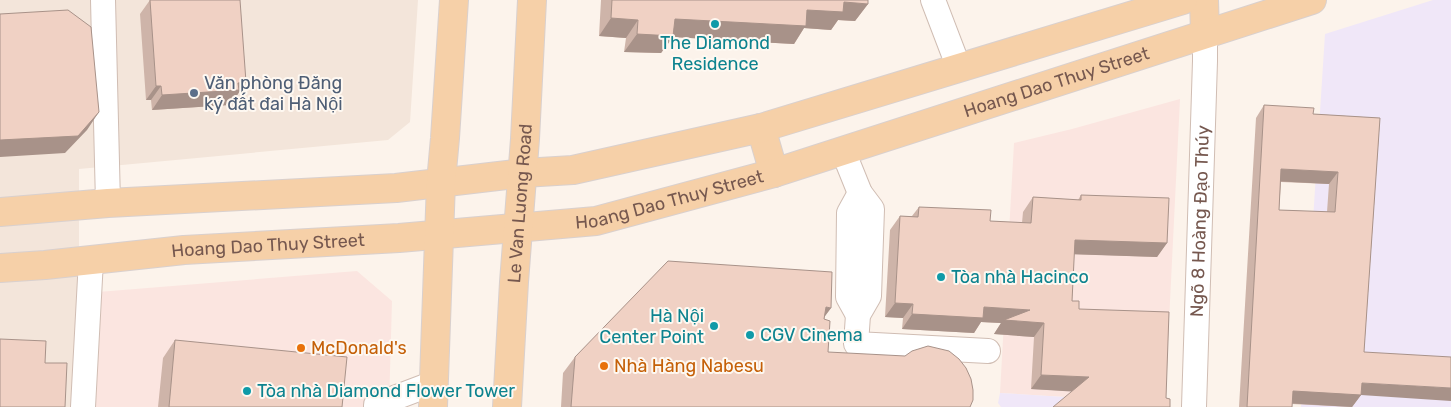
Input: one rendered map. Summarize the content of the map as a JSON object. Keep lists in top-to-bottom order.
{
  "streets": {
    "main road": ["Hoang Dao Thuy Street", "Le Van Luong Road"],
    "street": ["Ngõ 8 Hoàng Đạo Thúy"]
  },
  "crossings": [
    ["Hoang Dao Thuy Street", "Le Van Luong Road"],
    ["Hoang Dao Thuy Street", "Ngõ 8 Hoàng Đạo Thúy"]
  ],
  "places": [
    "The Diamond Residence",
    "Văn phòng Đăng ký đất đai Hà Nội",
    "Tòa nhà Hacinco",
    "Hà Nội Center Point",
    "CGV Cinema",
    "McDonald's",
    "Nhà Hàng Nabesu",
    "Tòa nhà Diamond Flower Tower"
  ]
}
